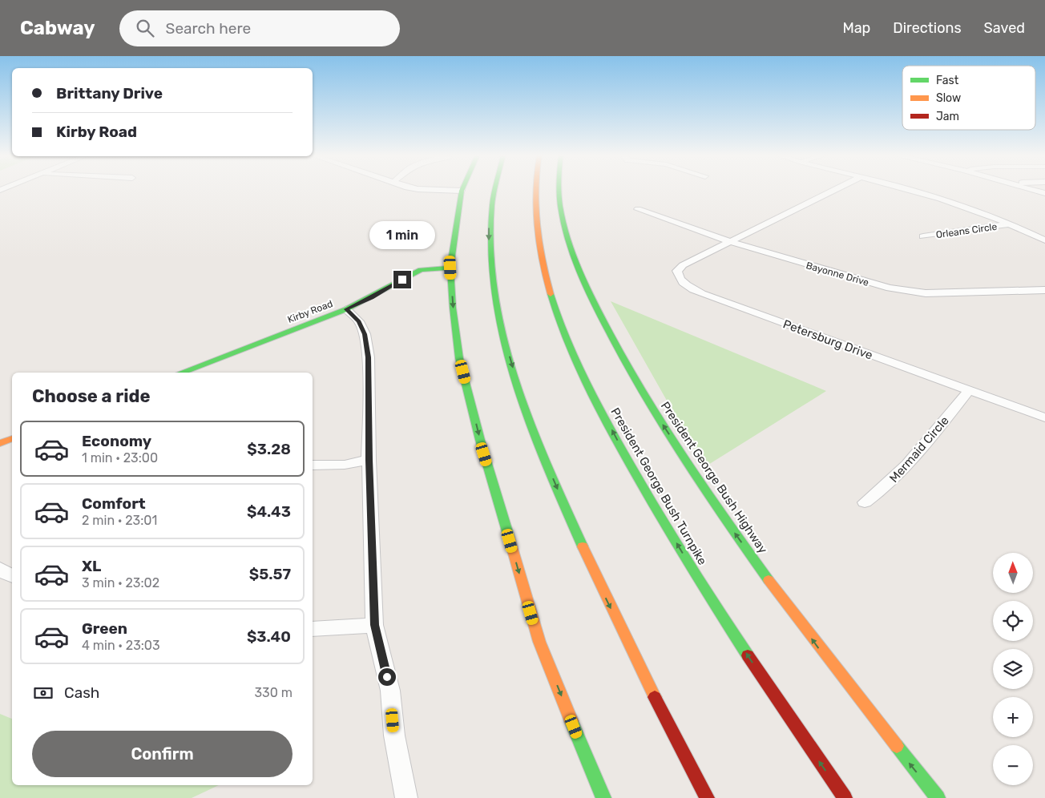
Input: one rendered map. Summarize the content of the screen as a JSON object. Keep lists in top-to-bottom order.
{
  "streets": {
    "main road": ["Kirby Road", "President George Bush Highway", "President George Bush Turnpike"],
    "street": [
      "Orleans Circle",
      "Bayonne Drive",
      "Petersburg Drive",
      "Mermaid Circle"
    ]
  },
  "crossings": [
    ["Bayonne Drive", "Petersburg Drive"],
    ["Petersburg Drive", "Mermaid Circle"]
  ],
  "one_way": ["President George Bush Highway"],
  "legend": ["Fast", "Slow", "Jam"],
  "north": "top",
  "page": {
    "header": "Cabway",
    "search": "Search here",
    "nav": ["Map", "Directions", "Saved"],
    "banner": ["Brittany Drive", "Kirby Road"],
    "bubble": "1 min",
    "heading": "Choose a ride",
    "list": [
      {
        "name": "Economy",
        "note": "1 min · 23:00",
        "value": "$3.28"
      },
      {
        "name": "Comfort",
        "note": "2 min · 23:01",
        "value": "$4.43"
      },
      {
        "name": "XL",
        "note": "3 min · 23:02",
        "value": "$5.57"
      },
      {
        "name": "Green",
        "note": "4 min · 23:03",
        "value": "$3.40"
      }
    ],
    "map_buttons": ["+", "−"],
    "pay": ["Cash", "330 m"],
    "buttons": "Confirm"
  }
}
